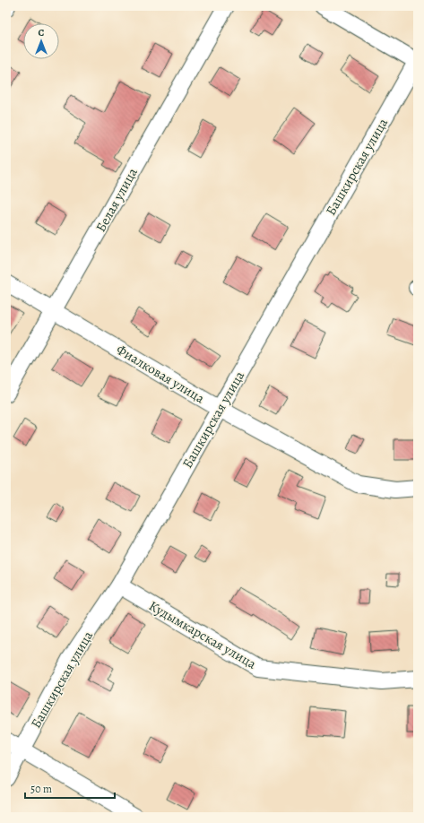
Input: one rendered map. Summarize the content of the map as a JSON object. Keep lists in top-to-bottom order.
{
  "streets": {
    "street": [
      "Башкирская улица",
      "Белая улица",
      "Фиалковая улица",
      "Кудымкарская улица"
    ]
  },
  "crossings": [
    ["Башкирская улица", "Фиалковая улица"],
    ["Башкирская улица", "Кудымкарская улица"],
    ["Белая улица", "Фиалковая улица"]
  ],
  "scale_bar": "50 m",
  "north": "top"
}
